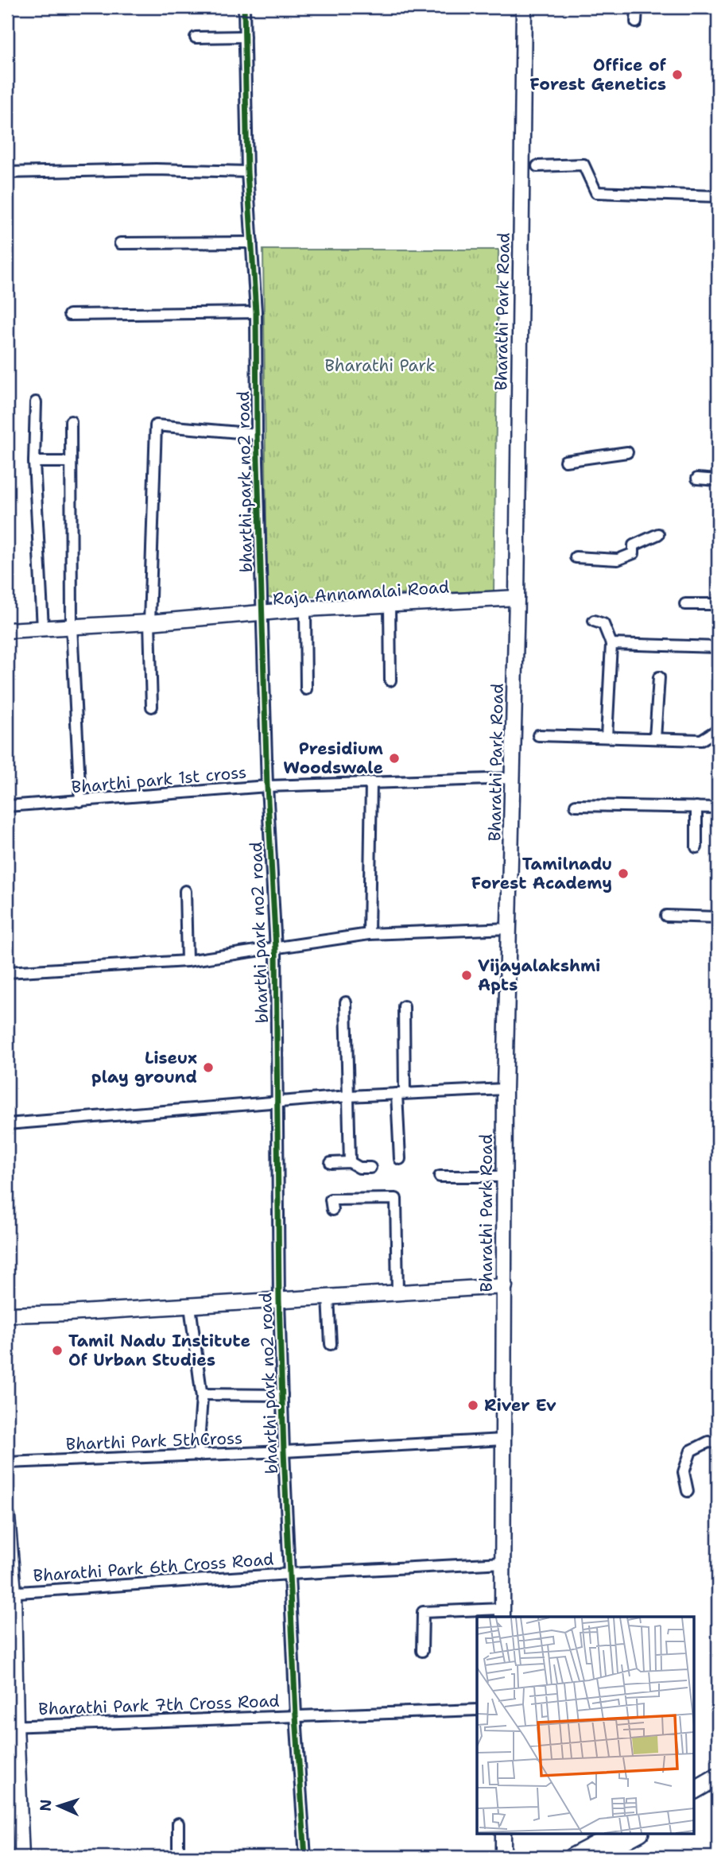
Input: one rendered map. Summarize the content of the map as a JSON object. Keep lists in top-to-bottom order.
{
  "streets": {
    "main road": ["Bharathi Park Road", "Raja Annamalai Road"],
    "street": [
      "bharthi park no2 road",
      "Bharthi park 1st cross",
      "Bharthi Park 5thCross",
      "Bharathi Park 6th Cross Road",
      "Bharathi Park 7th Cross Road"
    ]
  },
  "crossings": [
    ["Bharathi Park Road", "Raja Annamalai Road"],
    ["Bharathi Park Road", "Bharthi park 1st cross"],
    ["Bharathi Park Road", "Bharthi Park 5thCross"],
    ["Bharathi Park Road", "Bharathi Park 6th Cross Road"],
    ["bharthi park no2 road", "Raja Annamalai Road"],
    ["bharthi park no2 road", "Bharthi park 1st cross"],
    ["bharthi park no2 road", "Bharthi Park 5thCross"],
    ["bharthi park no2 road", "Bharathi Park 6th Cross Road"],
    ["bharthi park no2 road", "Bharathi Park 7th Cross Road"]
  ],
  "parks": ["Bharathi Park"],
  "places": [
    "Office of Forest Genetics",
    "Presidium Woodswale",
    "Tamilnadu Forest Academy",
    "Vijayalakshmi Apts",
    "Liseux play ground",
    "Tamil Nadu Institute Of Urban Studies",
    "River Ev"
  ],
  "north": "left"
}
